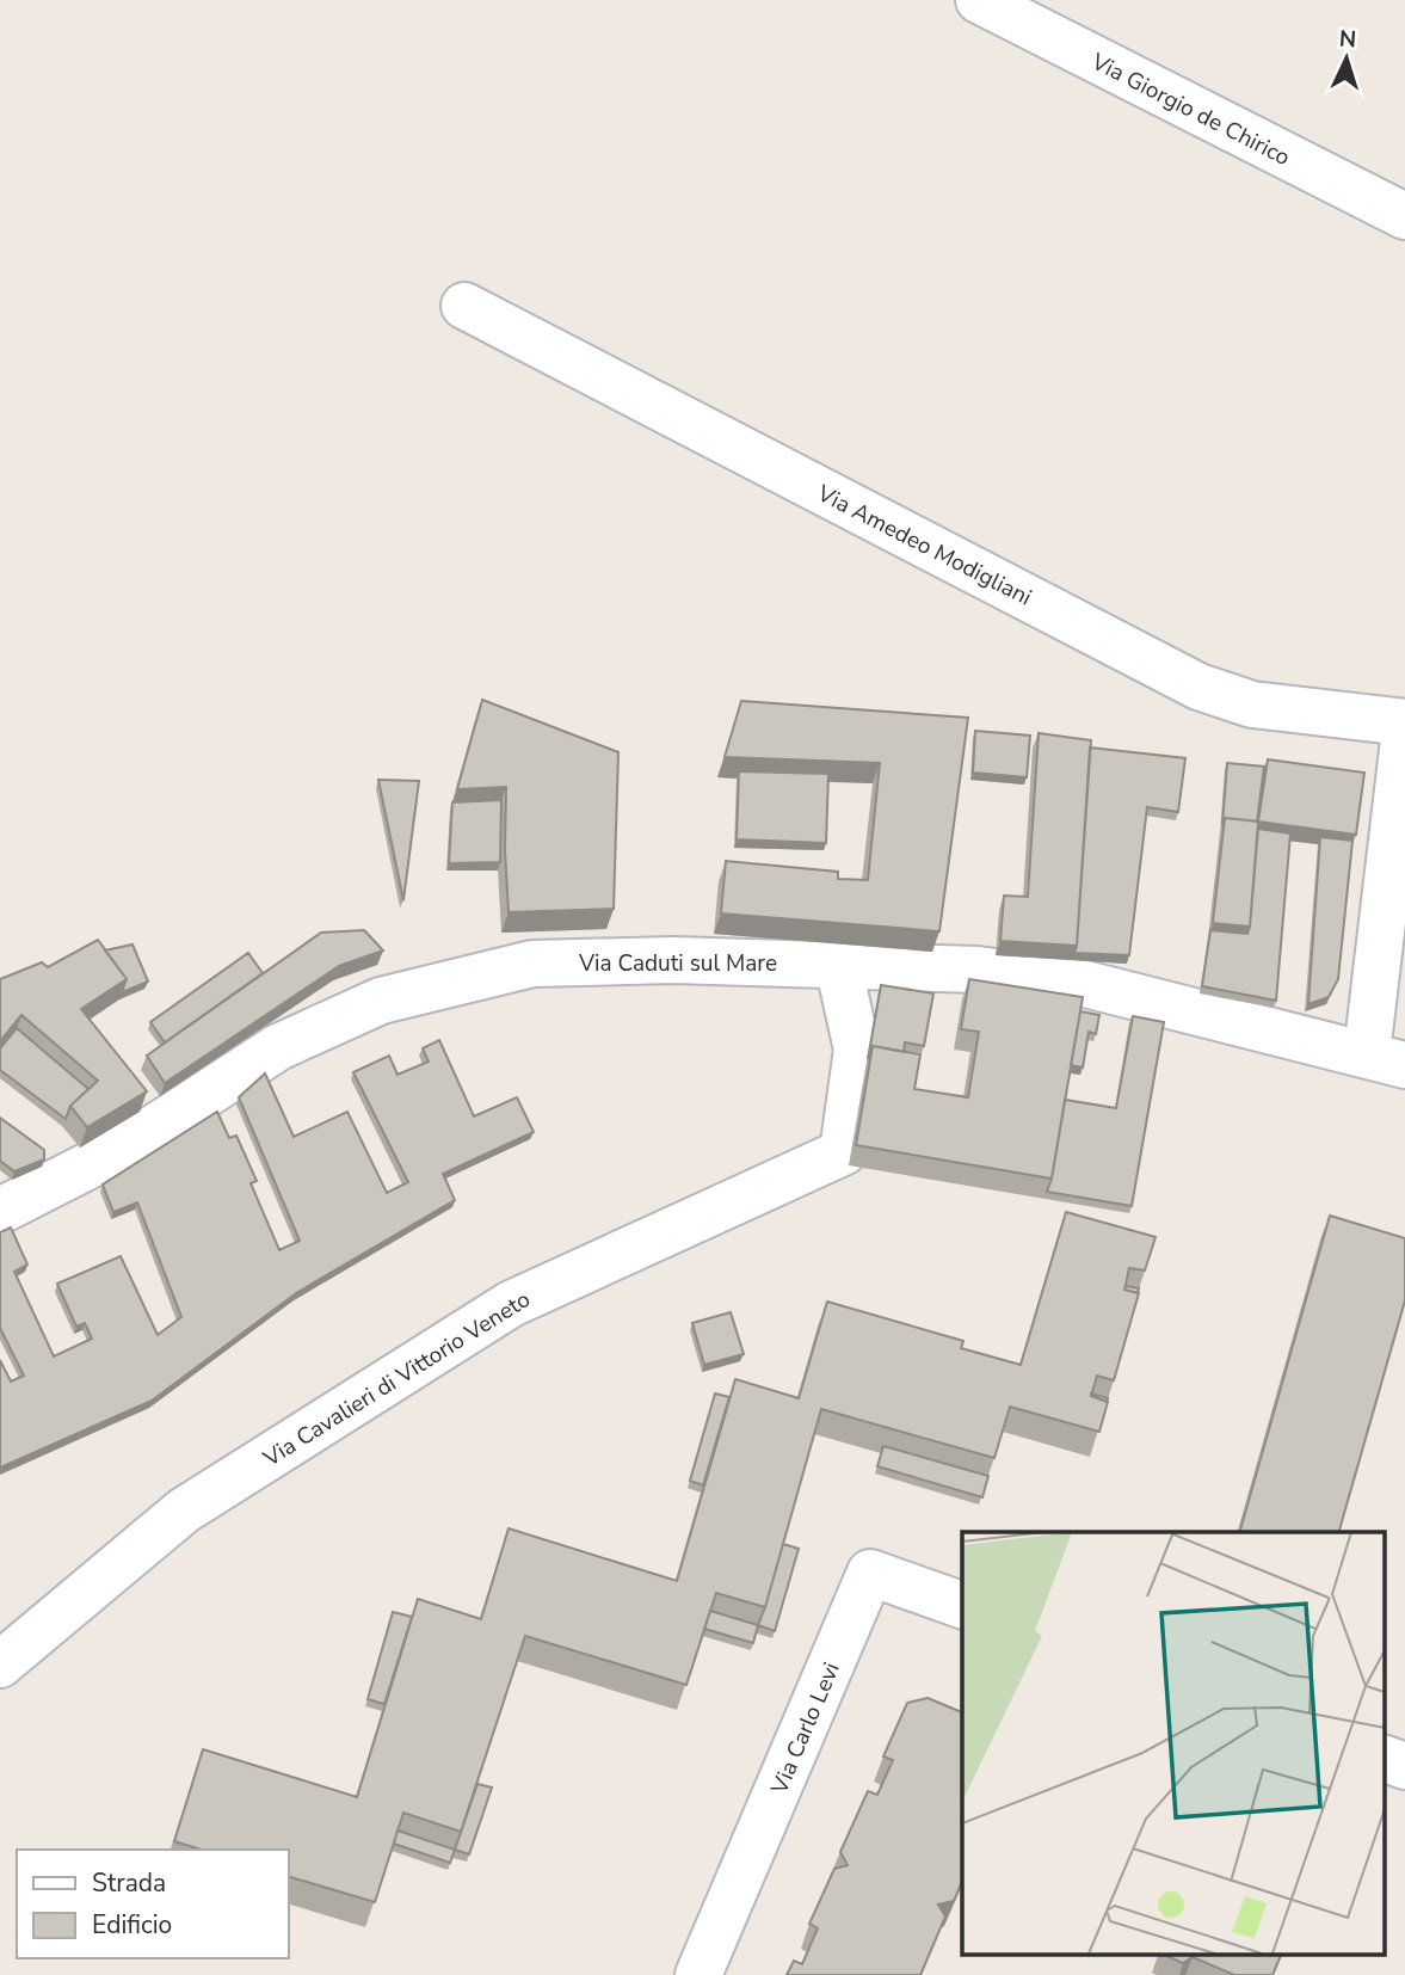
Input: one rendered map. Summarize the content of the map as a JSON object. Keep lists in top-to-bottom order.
{
  "streets": {
    "street": [
      "Via Giorgio de Chirico",
      "Via Amedeo Modigliani",
      "Via Caduti sul Mare",
      "Via Cavalieri di Vittorio Veneto",
      "Via Carlo Levi"
    ]
  },
  "crossings": [
    ["Via Caduti sul Mare", "Via Cavalieri di Vittorio Veneto"]
  ],
  "legend": ["Strada", "Edificio"],
  "north": "top"
}
